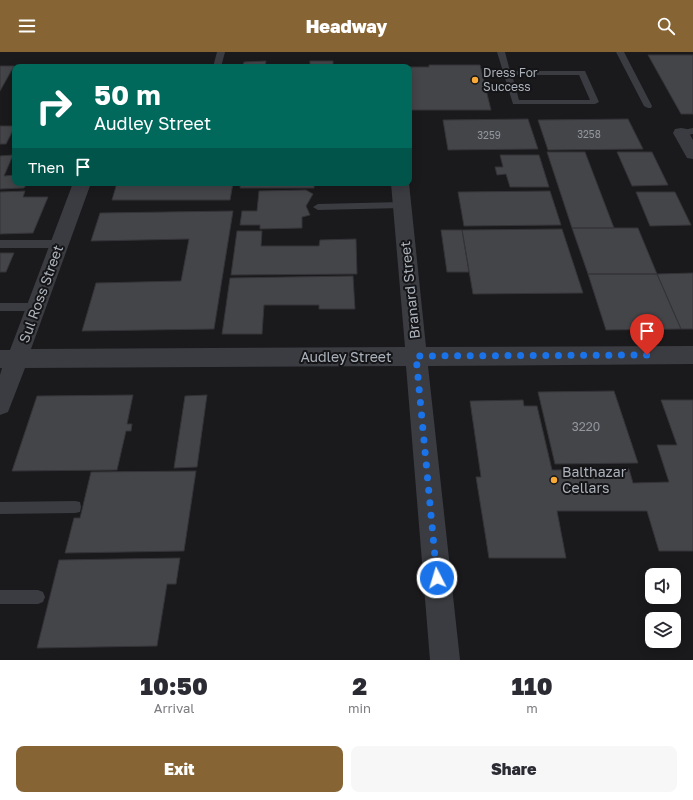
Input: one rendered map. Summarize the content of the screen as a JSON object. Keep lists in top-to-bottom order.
{
  "streets": {
    "street": ["Branard Street", "Sul Ross Street", "Audley Street"]
  },
  "crossings": [
    ["Branard Street", "Audley Street"],
    ["Sul Ross Street", "Audley Street"]
  ],
  "places": ["Dress For Success", "Balthazar Cellars"],
  "house_numbers": ["3258", "3259", "3220"],
  "page": {
    "header": "Headway",
    "turn": ["50 m", "Audley Street"],
    "then": "Then",
    "eta": [
      "10:50",
      "Arrival",
      "2",
      "min",
      "110",
      "m"
    ],
    "buttons": ["Exit", "Share"]
  }
}
